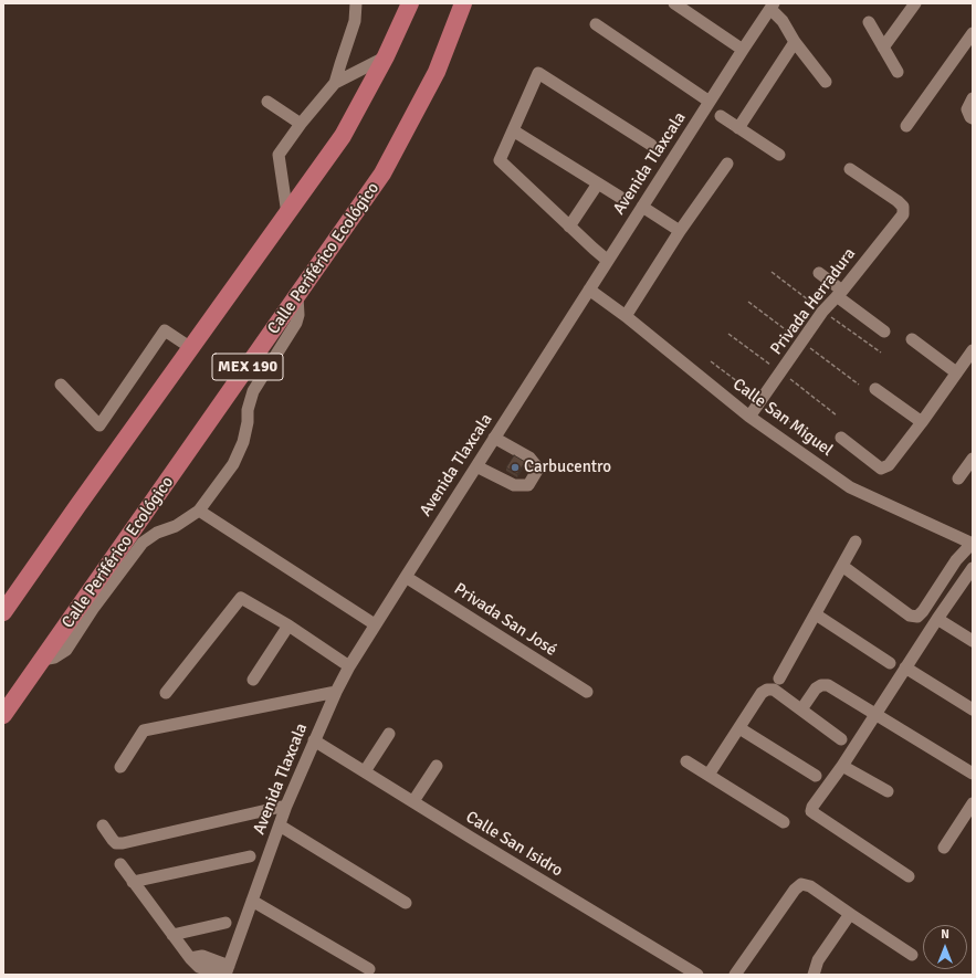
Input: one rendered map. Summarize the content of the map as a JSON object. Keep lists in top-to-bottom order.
{
  "streets": {
    "highway": ["Calle Periférico Ecológico", "MEX 190"],
    "street": [
      "Avenida Tlaxcala",
      "Privada Herradura",
      "Calle San Miguel",
      "Privada San José",
      "Calle San Isidro"
    ]
  },
  "crossings": [
    ["Avenida Tlaxcala", "Calle San Miguel"],
    ["Avenida Tlaxcala", "Privada San José"],
    ["Avenida Tlaxcala", "Calle San Isidro"],
    ["Privada Herradura", "Calle San Miguel"]
  ],
  "places": ["Carbucentro"],
  "north": "top"
}
